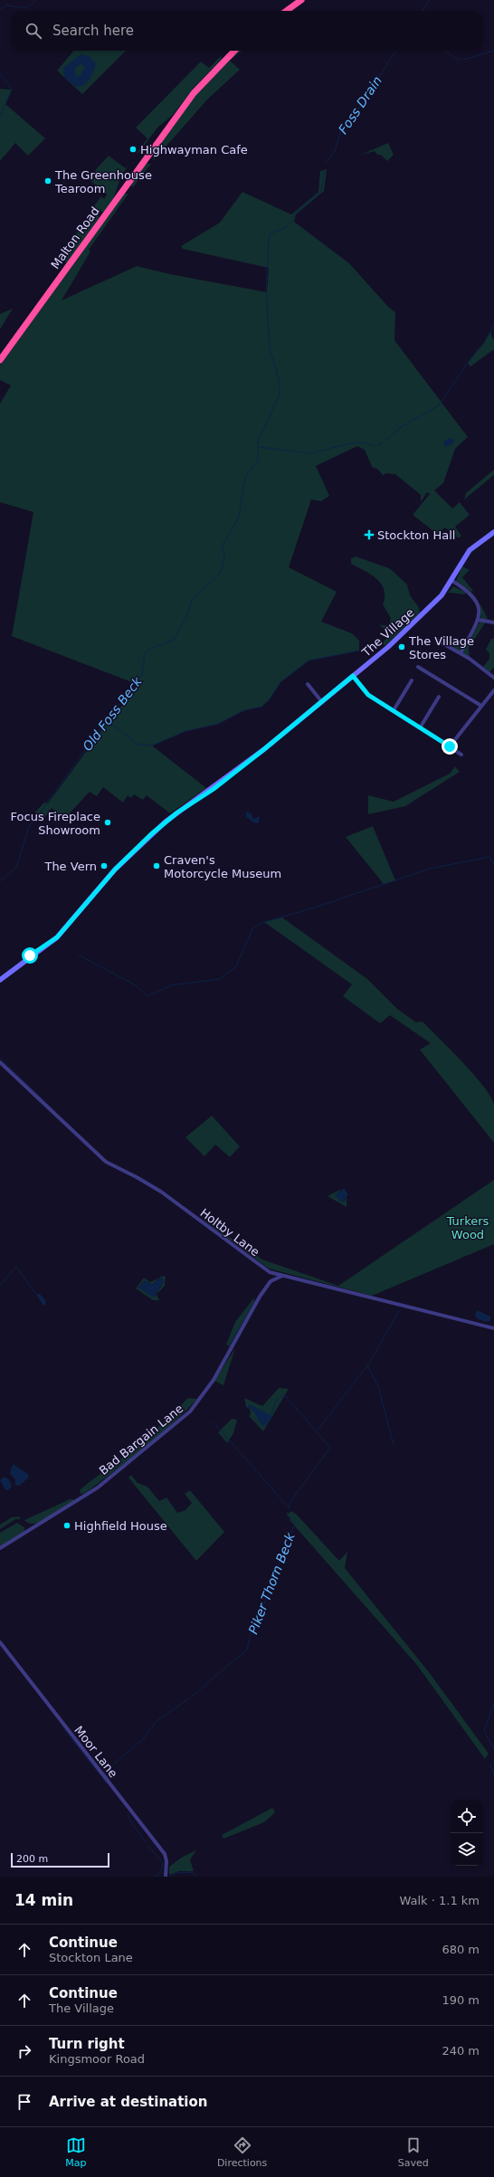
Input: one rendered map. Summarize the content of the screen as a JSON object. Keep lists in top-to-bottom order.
{
  "streets": {
    "highway": ["Malton Road"],
    "street": [
      "The Village",
      "Holtby Lane",
      "Bad Bargain Lane",
      "Moor Lane"
    ]
  },
  "water": ["Foss Drain", "Old Foss Beck", "Piker Thorn Beck"],
  "parks": ["Turkers Wood"],
  "places": {
    "other": [
      "Highwayman Cafe",
      "The Greenhouse Tearoom",
      "The Village Stores",
      "Focus Fireplace Showroom",
      "The Vern",
      "Craven's Motorcycle Museum",
      "Highfield House"
    ],
    "health": ["Stockton Hall"]
  },
  "scale_bar": "200 m",
  "page": {
    "search": "Search here",
    "scale": "200 m",
    "heading": ["14 min", "Walk · 1.1 km"],
    "list": [
      ["Continue", "Stockton Lane", "680 m"],
      ["Continue", "The Village", "190 m"],
      ["Turn right", "Kingsmoor Road", "240 m"],
      "Arrive at destination"
    ],
    "nav": ["Map", "Directions", "Saved"]
  }
}
